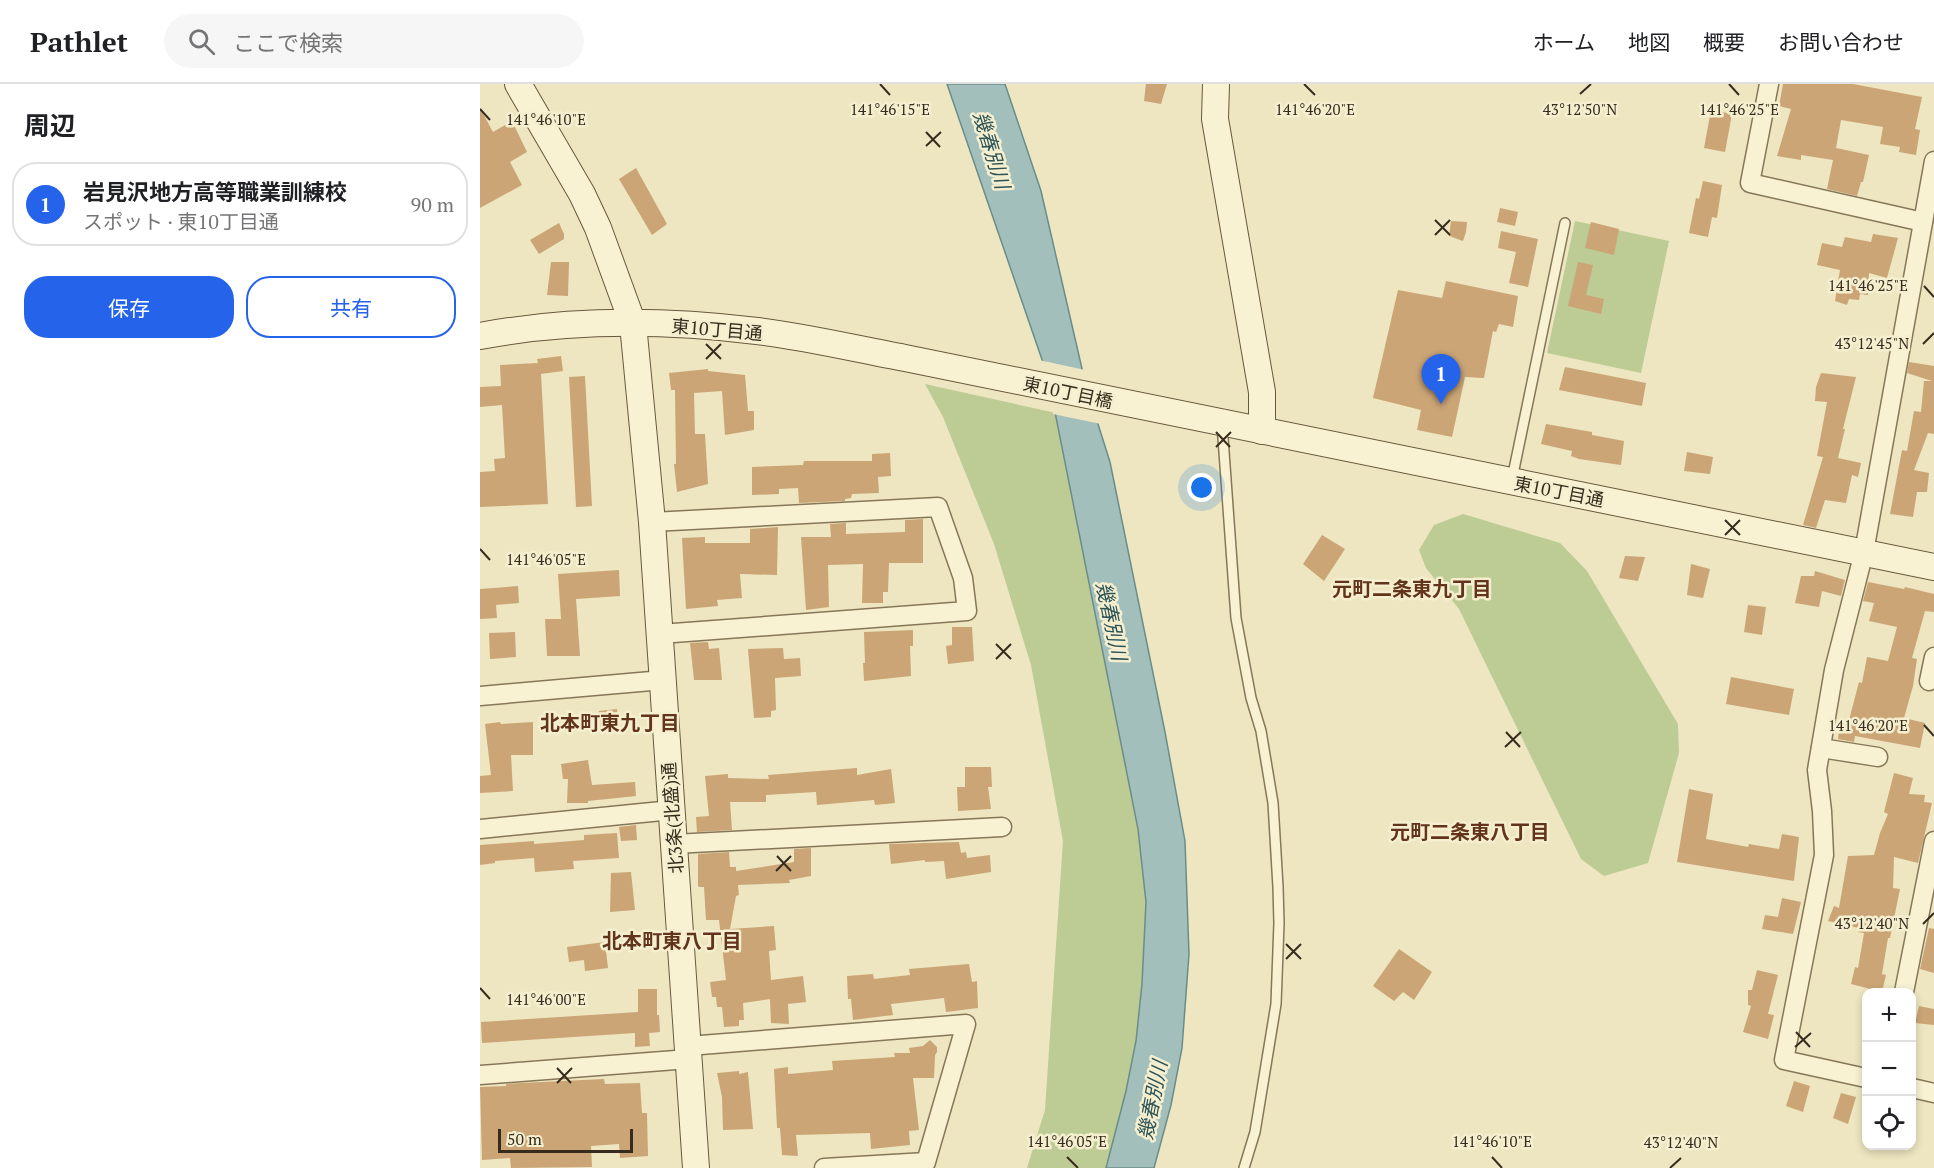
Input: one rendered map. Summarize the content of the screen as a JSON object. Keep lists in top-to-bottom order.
{
  "streets": {
    "street": ["東10丁目通", "東10丁目橋", "北3条(北盛)通"]
  },
  "crossings": [
    ["東10丁目通", "東10丁目橋"],
    ["東10丁目通", "北3条(北盛)通"]
  ],
  "districts": [
    "元町二条東九丁目",
    "北本町東九丁目",
    "元町二条東八丁目",
    "北本町東八丁目"
  ],
  "water": ["幾春別川"],
  "scale_bar": "50 m",
  "page": {
    "header": "Pathlet",
    "search": "ここで検索",
    "nav": [
      "ホーム",
      "地図",
      "概要",
      "お問い合わせ"
    ],
    "heading": "周辺",
    "list": [
      {
        "mark": "1",
        "name": "岩見沢地方高等職業訓練校",
        "note": "スポット · 東10丁目通",
        "value": "90 m"
      }
    ],
    "buttons": ["保存", "共有"],
    "pins": "1",
    "map_buttons": ["+", "−"],
    "scale": "50 m"
  },
  "coordinates": [
    "43°12'50\"N",
    "141°46'15\"E",
    "141°46'20\"E",
    "141°46'25\"E",
    "141°46'10\"E",
    "43°12'45\"N",
    "141°46'05\"E",
    "43°12'40\"N",
    "141°46'00\"E"
  ]
}
